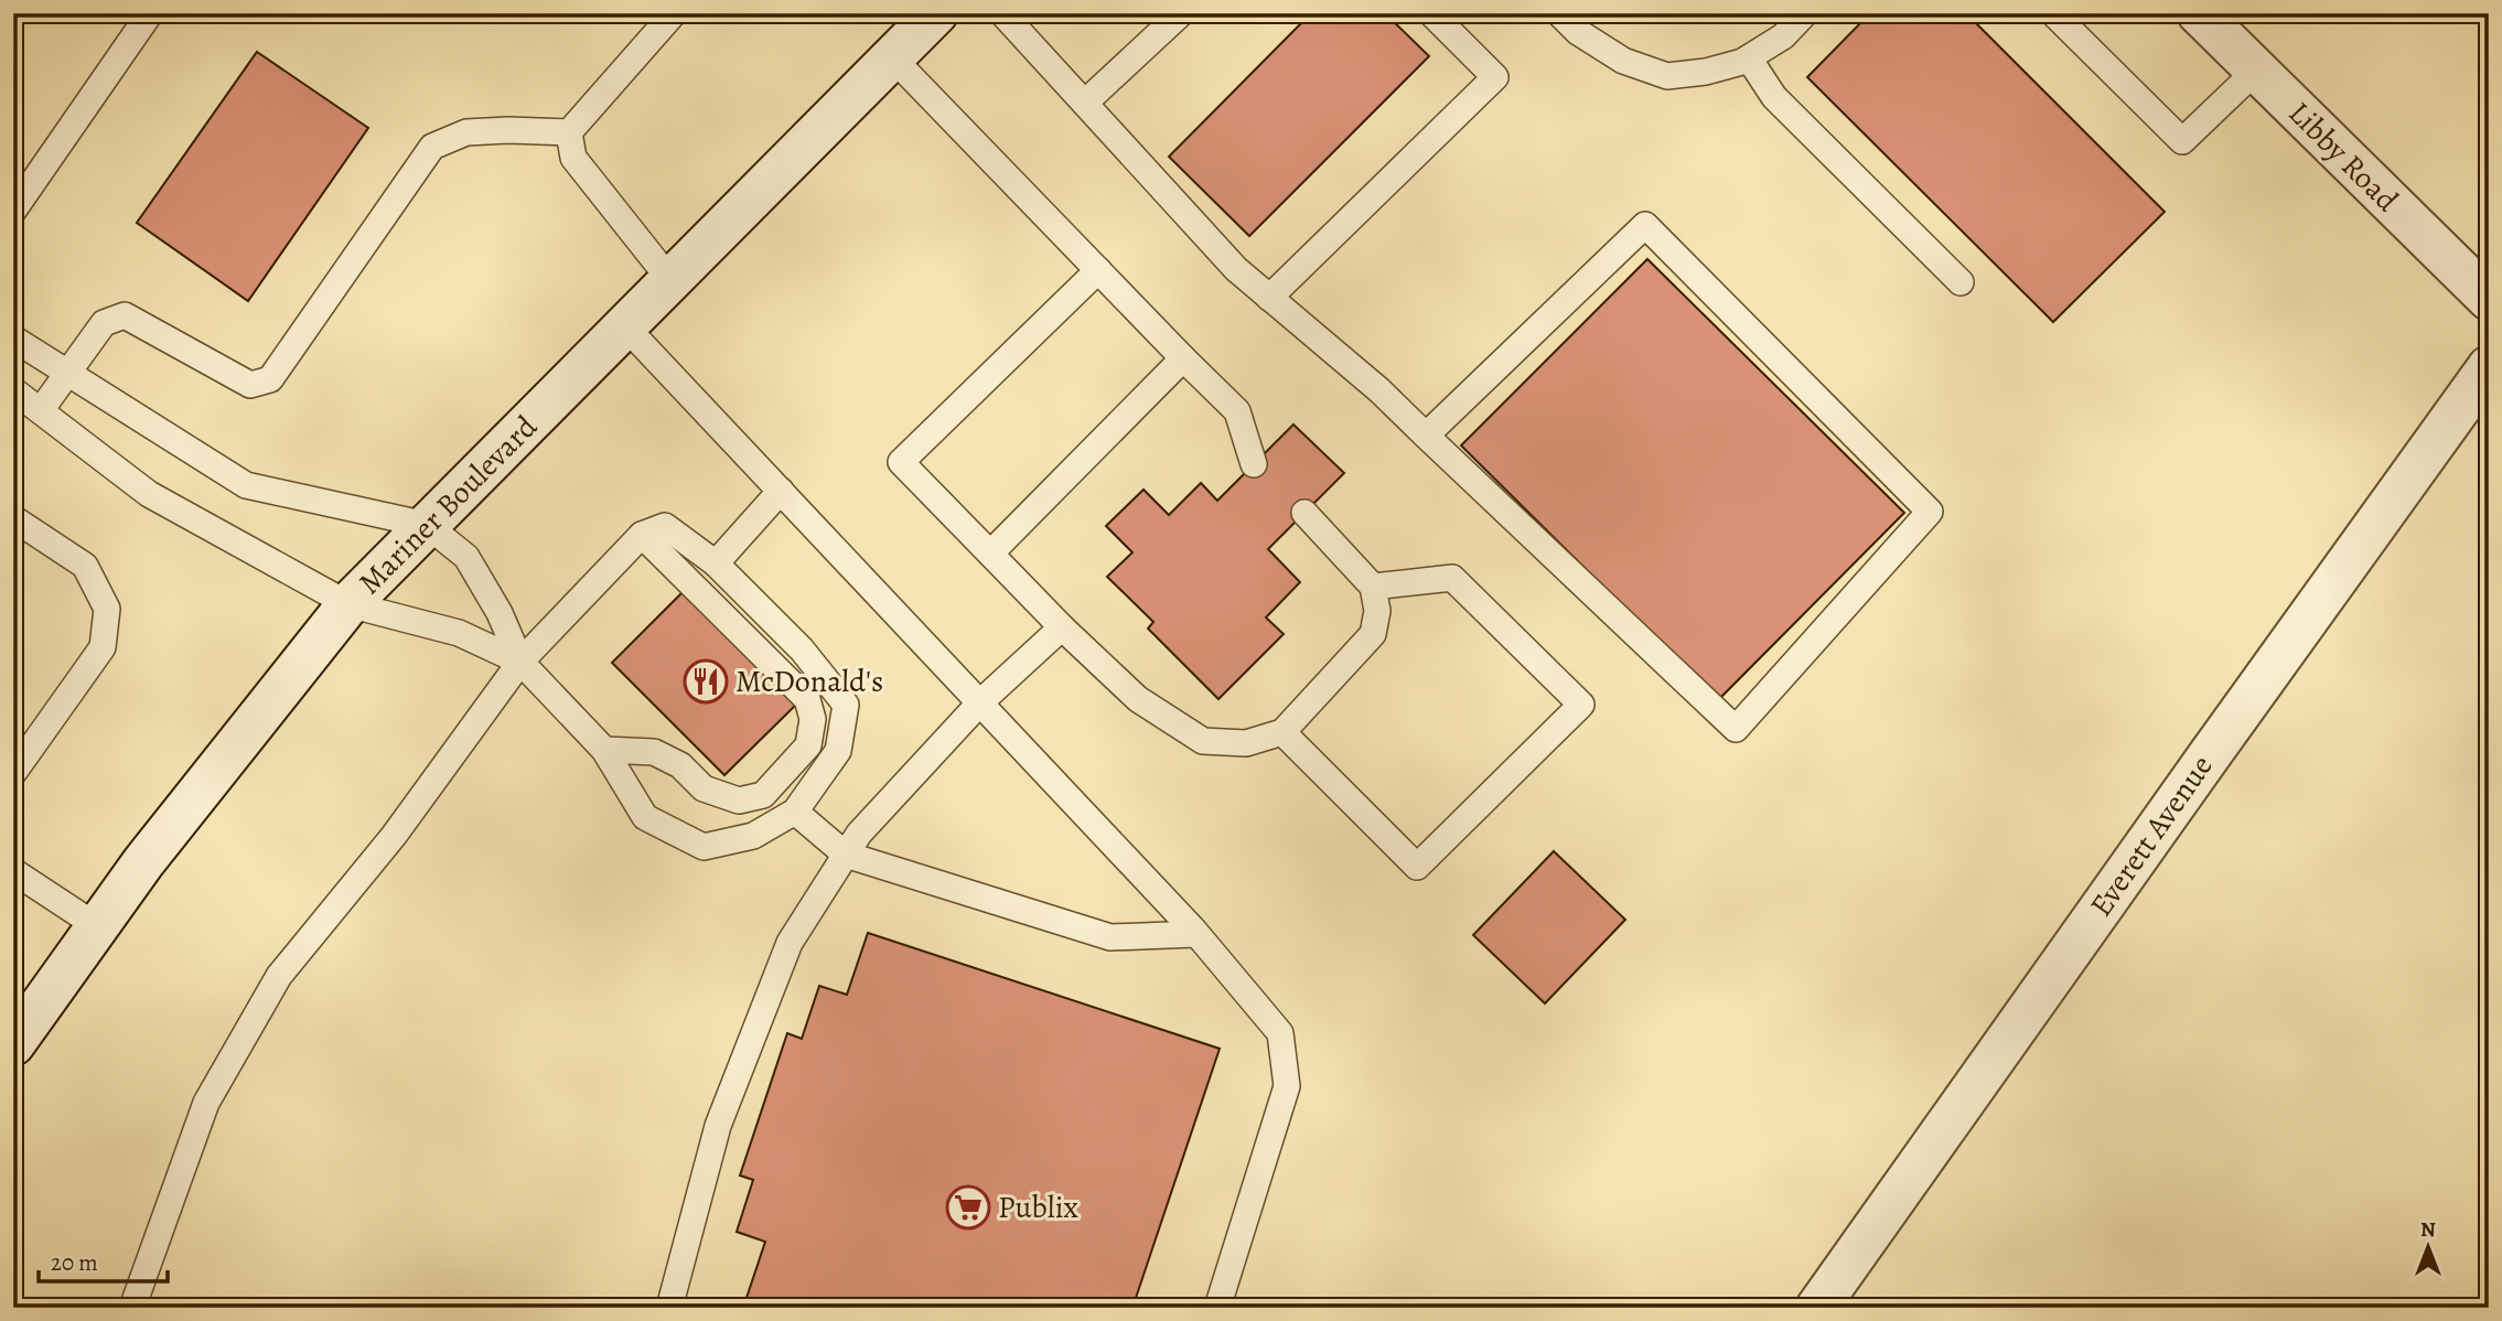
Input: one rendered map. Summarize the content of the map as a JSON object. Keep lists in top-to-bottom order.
{
  "streets": {
    "street": ["Libby Road", "Mariner Boulevard", "Everett Avenue"]
  },
  "places": {
    "restaurant": ["McDonald's"],
    "supermarket": ["Publix"]
  },
  "scale_bar": "20 m",
  "north": "top"
}
